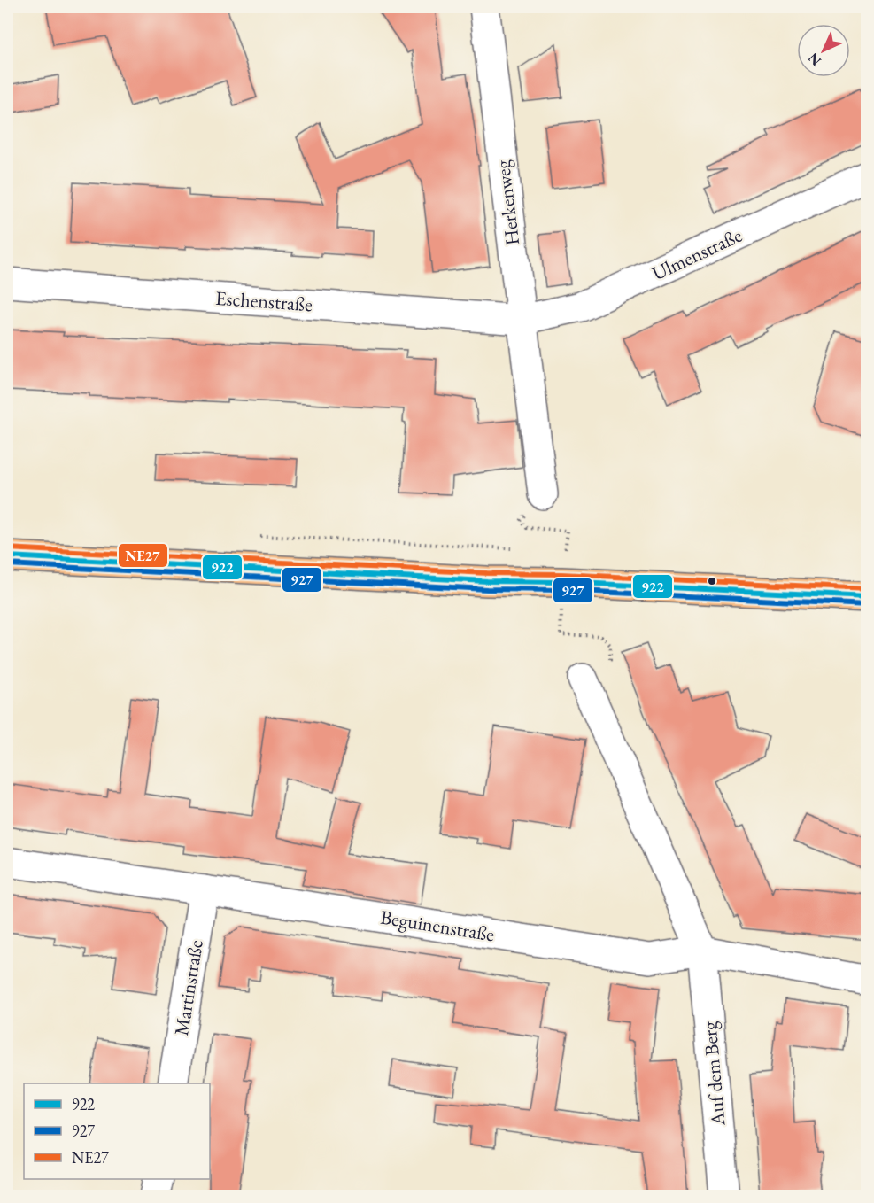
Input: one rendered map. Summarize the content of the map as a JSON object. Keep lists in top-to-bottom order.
{
  "streets": {
    "street": [
      "Herkenweg",
      "Ulmenstraße",
      "Eschenstraße",
      "Beguinenstraße",
      "Martinstraße",
      "Auf dem Berg"
    ]
  },
  "crossings": [
    ["Herkenweg", "Ulmenstraße"],
    ["Herkenweg", "Eschenstraße"],
    ["Ulmenstraße", "Eschenstraße"],
    ["Beguinenstraße", "Martinstraße"],
    ["Beguinenstraße", "Auf dem Berg"]
  ],
  "lines": ["transit line NE27", "transit line 922", "transit line 927"],
  "legend": ["922", "927", "NE27"],
  "north": "bottom left"
}
